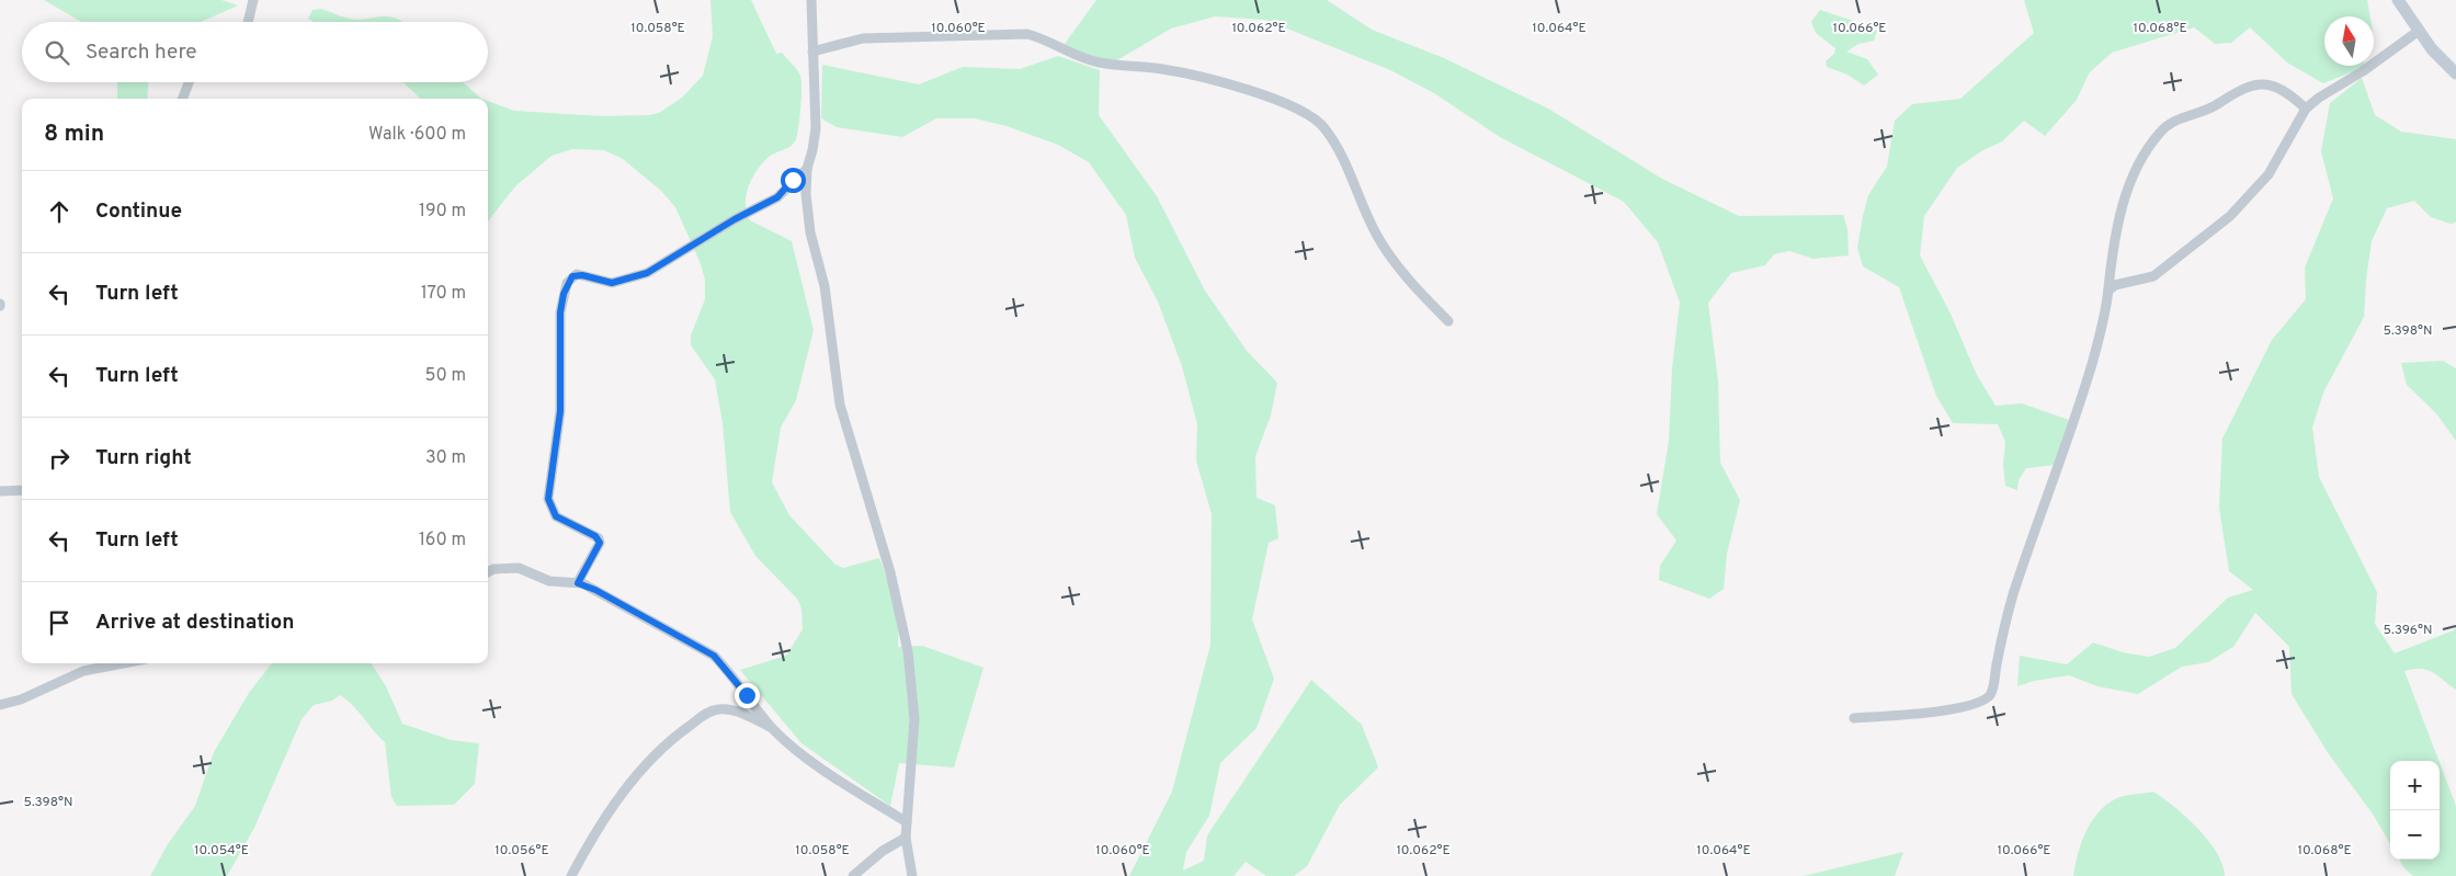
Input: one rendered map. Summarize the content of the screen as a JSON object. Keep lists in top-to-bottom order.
{
  "north": "top",
  "page": {
    "search": "Search here",
    "heading": ["8 min", "Walk · 600 m"],
    "list": [
      ["Continue", "190 m"],
      ["Turn left", "170 m"],
      ["Turn left", "50 m"],
      ["Turn right", "30 m"],
      ["Turn left", "160 m"],
      "Arrive at destination"
    ],
    "map_buttons": ["+", "−"]
  },
  "coordinates": [
    "10.058°E",
    "10.060°E",
    "10.062°E",
    "10.064°E",
    "10.066°E",
    "10.068°E",
    "5.398°N",
    "5.396°N",
    "10.054°E",
    "10.056°E"
  ]
}
